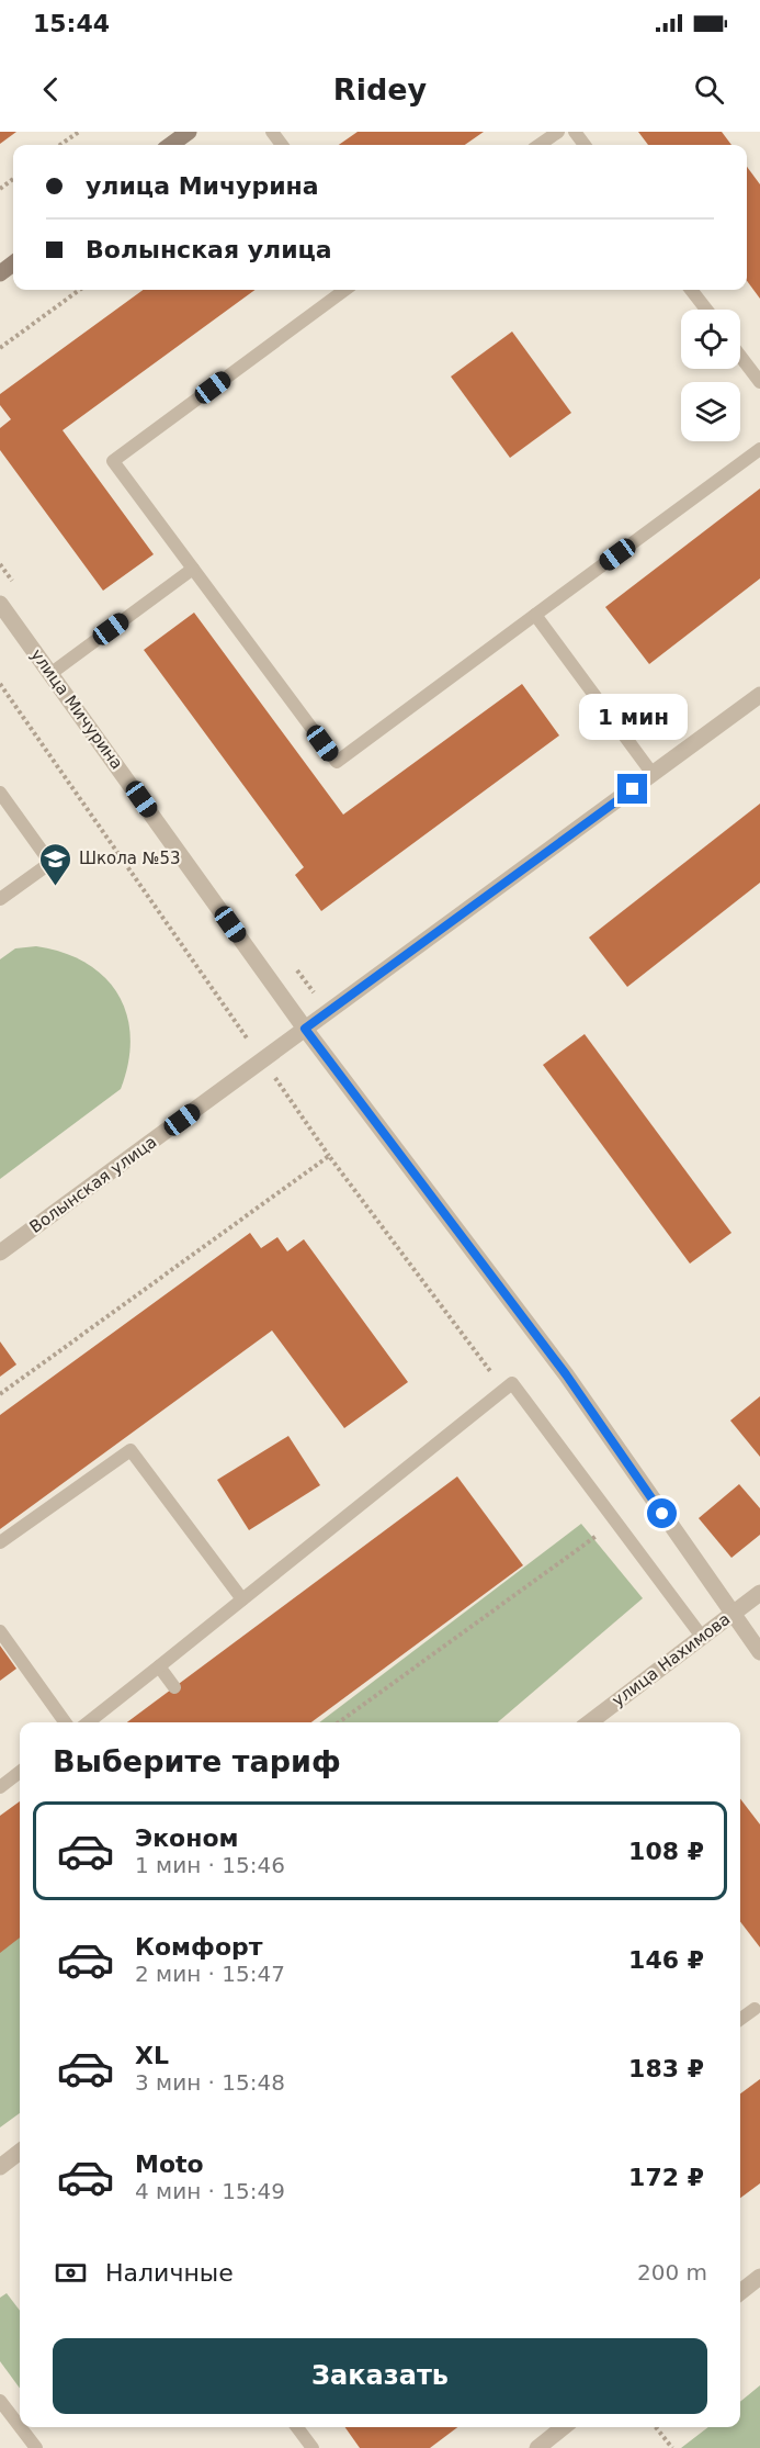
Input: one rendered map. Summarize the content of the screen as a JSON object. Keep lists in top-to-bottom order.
{
  "streets": {
    "street": ["улица Мичурина", "Волынская улица", "улица Нахимова"]
  },
  "crossings": [
    ["улица Мичурина", "Волынская улица"],
    ["улица Мичурина", "улица Нахимова"]
  ],
  "places": {
    "school or university": ["Школа №53"]
  },
  "page": {
    "status": "15:44",
    "header": "Ridey",
    "banner": ["улица Мичурина", "Волынская улица"],
    "bubble": "1 мин",
    "heading": "Выберите тариф",
    "list": [
      {
        "name": "Эконом",
        "note": "1 мин · 15:46",
        "value": "108 ₽"
      },
      {
        "name": "Комфорт",
        "note": "2 мин · 15:47",
        "value": "146 ₽"
      },
      {
        "name": "XL",
        "note": "3 мин · 15:48",
        "value": "183 ₽"
      },
      {
        "name": "Moto",
        "note": "4 мин · 15:49",
        "value": "172 ₽"
      }
    ],
    "pay": ["Наличные", "200 m"],
    "buttons": "Заказать"
  }
}
